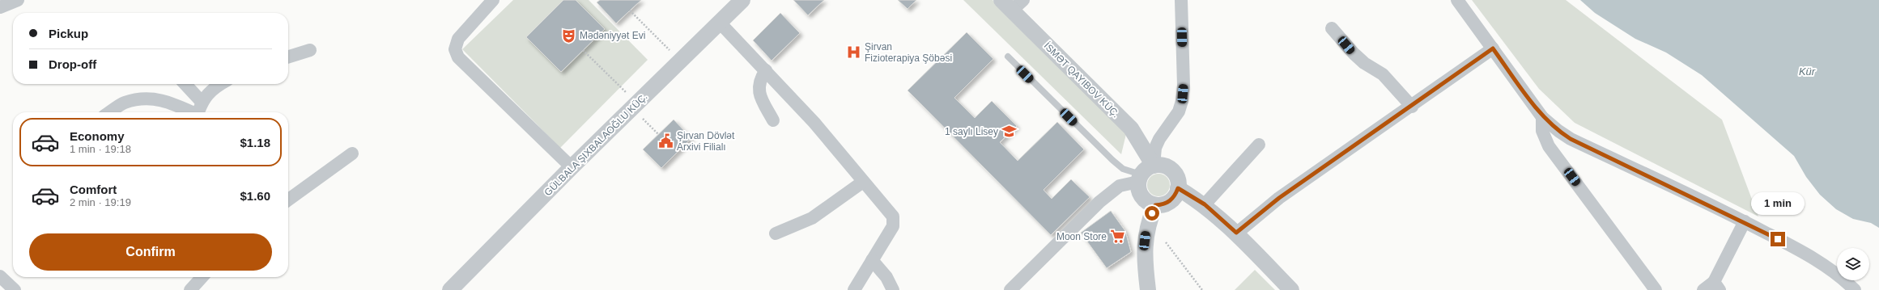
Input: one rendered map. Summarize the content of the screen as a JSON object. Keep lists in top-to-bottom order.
{
  "water": ["Kür"],
  "places": {
    "theatre": ["Mədəniyyət Evi"],
    "hospital": ["Şirvan Fizioterapiya Şöbəsi"],
    "school or university": ["1 saylı Lisey"],
    "public building": ["Şirvan Dövlət Arxivi Filialı"],
    "supermarket": ["Moon Store"]
  },
  "page": {
    "banner": ["Pickup", "Drop-off"],
    "list": [
      {
        "name": "Economy",
        "note": "1 min · 19:18",
        "value": "$1.18"
      },
      {
        "name": "Comfort",
        "note": "2 min · 19:19",
        "value": "$1.60"
      }
    ],
    "bubble": "1 min",
    "buttons": "Confirm"
  }
}
